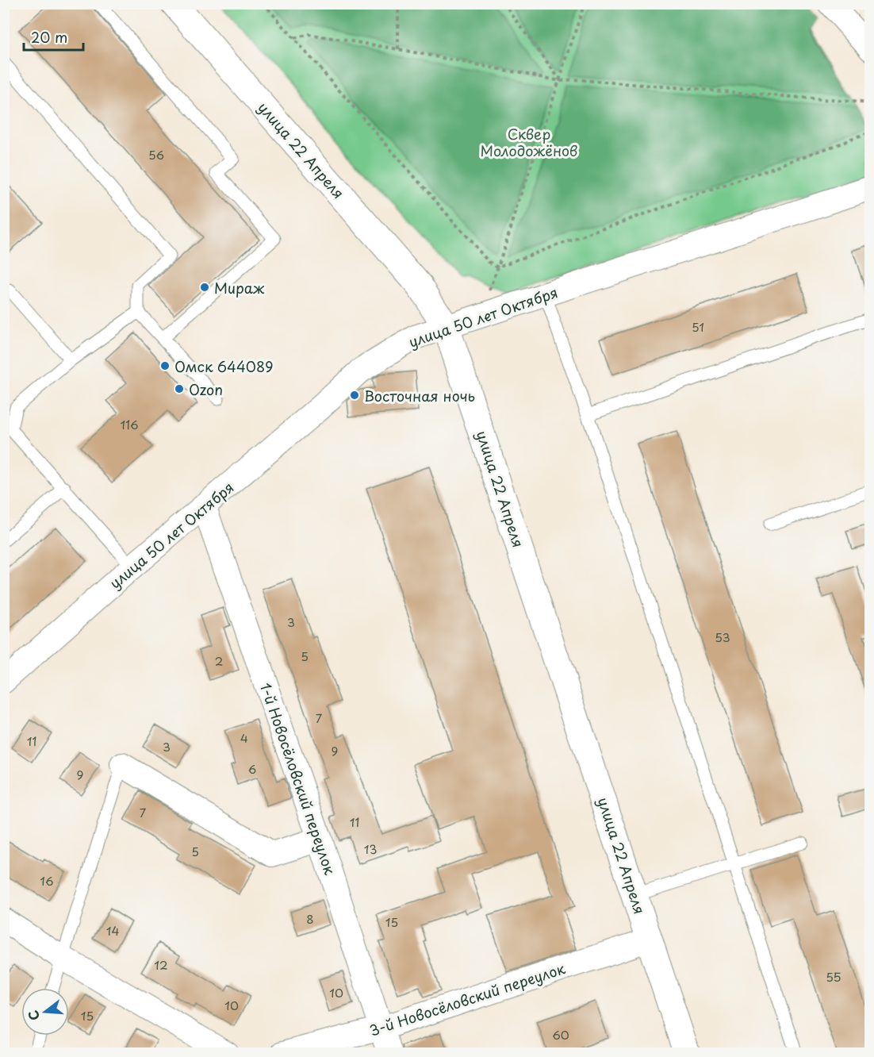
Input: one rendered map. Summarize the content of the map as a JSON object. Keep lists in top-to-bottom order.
{
  "streets": {
    "main road": ["улица 22 Апреля"],
    "street": ["улица 50 лет Октября", "1-й Новосёловский переулок", "3-й Новосёловский переулок"]
  },
  "crossings": [
    ["улица 22 Апреля", "улица 50 лет Октября"],
    ["улица 22 Апреля", "3-й Новосёловский переулок"],
    ["улица 50 лет Октября", "1-й Новосёловский переулок"],
    ["1-й Новосёловский переулок", "3-й Новосёловский переулок"]
  ],
  "parks": ["Сквер Молодожёнов"],
  "places": [
    "Мираж",
    "Омск 644089",
    "Ozon",
    "Восточная ночь"
  ],
  "house_numbers": [
    "56",
    "51",
    "116",
    "3",
    "53",
    "5",
    "2",
    "7",
    "4",
    "11",
    "3",
    "9",
    "6",
    "9",
    "7",
    "11",
    "13",
    "5",
    "16",
    "8",
    "15",
    "14",
    "12",
    "55",
    "10",
    "10",
    "15",
    "60"
  ],
  "scale_bar": "20 m",
  "north": "left"
}
